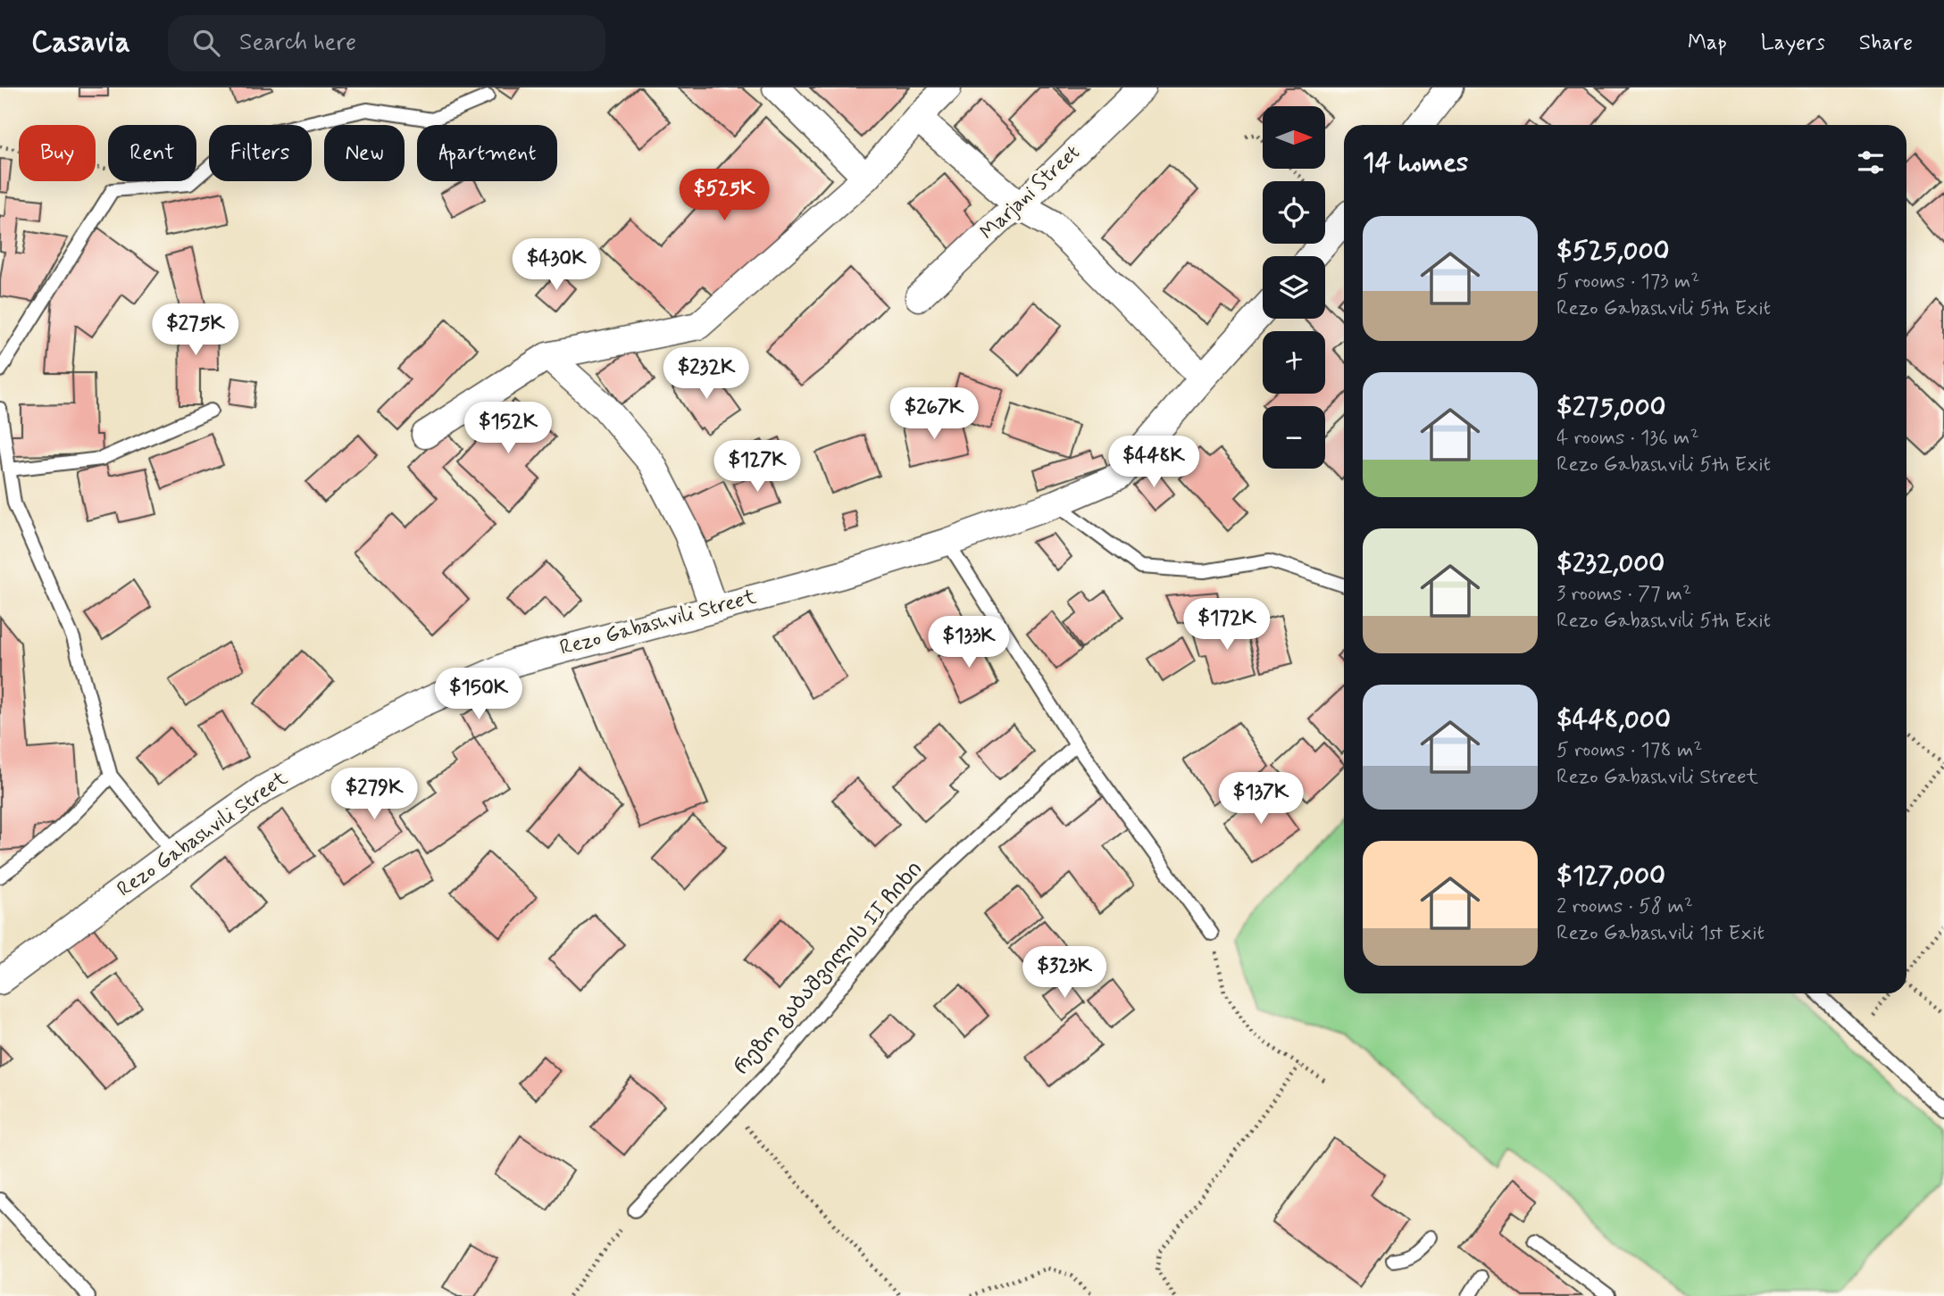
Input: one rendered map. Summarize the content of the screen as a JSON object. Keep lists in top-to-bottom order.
{
  "streets": {
    "street": ["Marjani Street", "Rezo Gabashvili Street"],
    "lane": ["რეზო გაბაშვილის II ჩიხი"]
  },
  "north": "right",
  "page": {
    "header": "Casavia",
    "search": "Search here",
    "nav": ["Map", "Layers", "Share"],
    "map_buttons": ["+", "−"],
    "chip": [
      "Buy",
      "Rent",
      "Filters",
      "New",
      "Apartment"
    ],
    "heading": "14 homes",
    "price": [
      "$525K",
      "$430K",
      "$275K",
      "$232K",
      "$267K",
      "$152K",
      "$448K",
      "$127K",
      "$172K",
      "$133K",
      "$150K",
      "$279K",
      "$137K",
      "$323K"
    ],
    "list": [
      {
        "name": "$525,000",
        "note": "5 rooms · 173 m² · Rezo Gabashvili 5th Exit"
      },
      {
        "name": "$275,000",
        "note": "4 rooms · 136 m² · Rezo Gabashvili 5th Exit"
      },
      {
        "name": "$232,000",
        "note": "3 rooms · 77 m² · Rezo Gabashvili 5th Exit"
      },
      {
        "name": "$448,000",
        "note": "5 rooms · 178 m² · Rezo Gabashvili Street"
      },
      {
        "name": "$127,000",
        "note": "2 rooms · 58 m² · Rezo Gabashvili 1st Exit"
      }
    ]
  }
}
